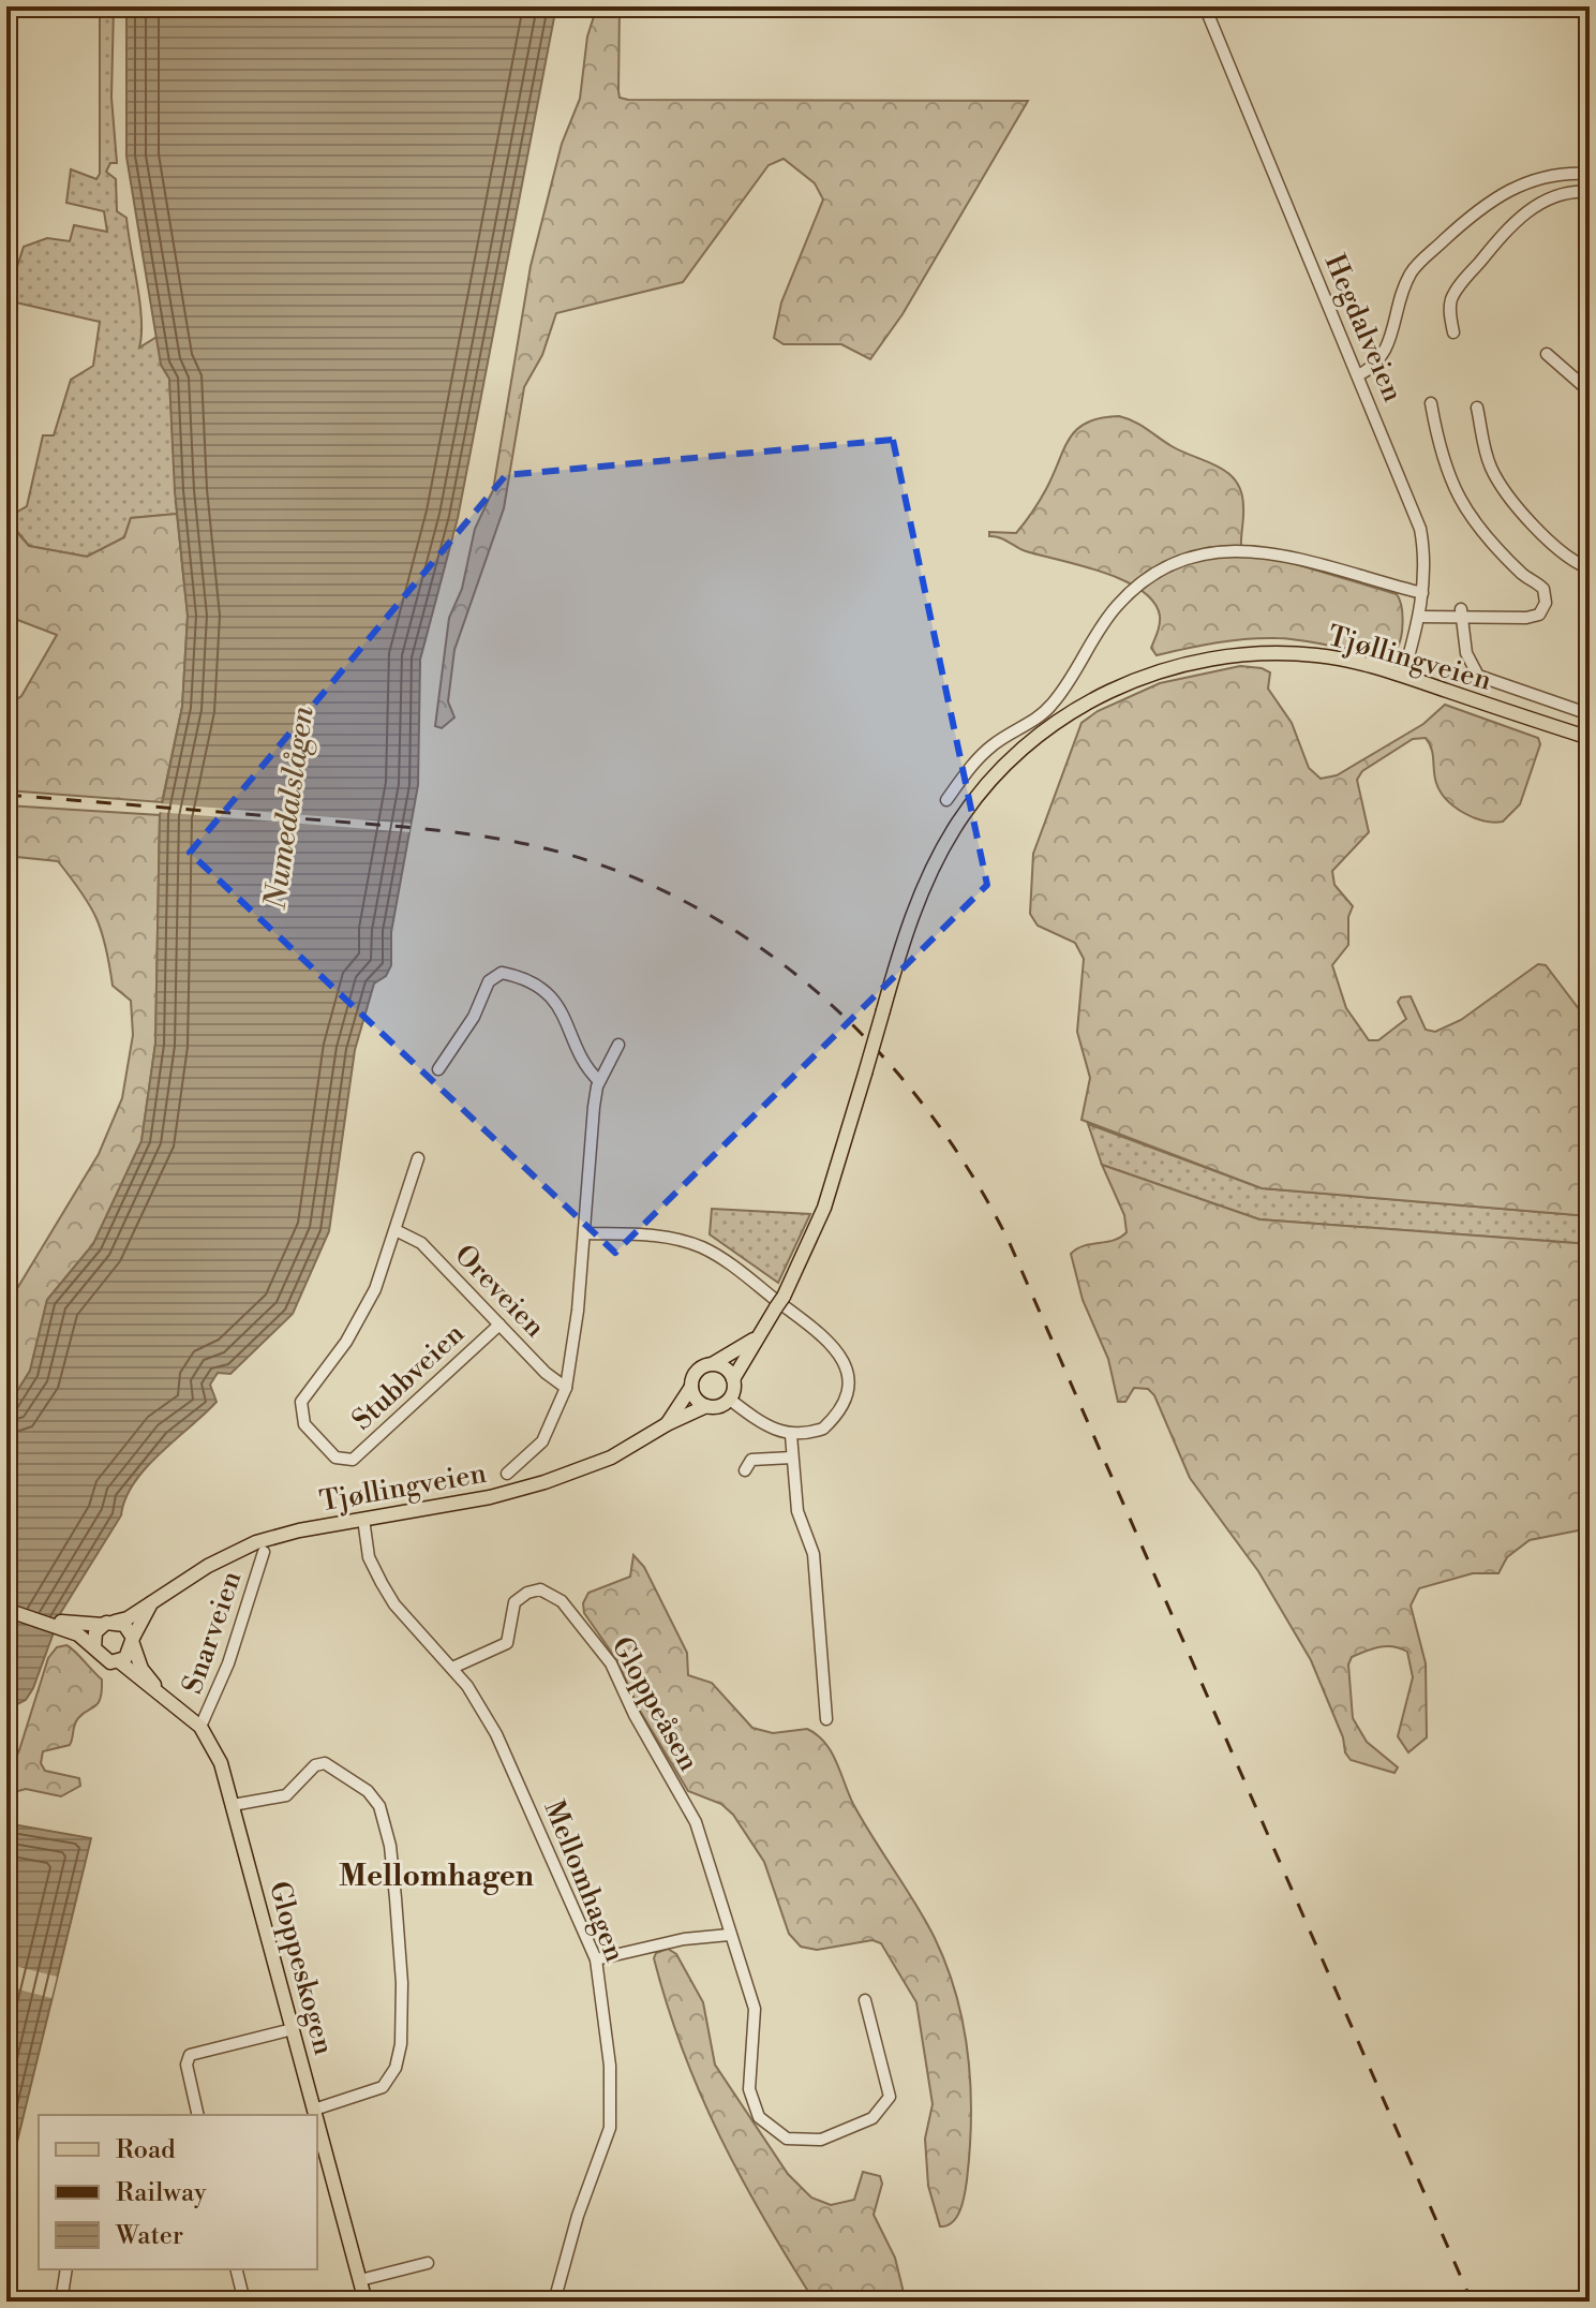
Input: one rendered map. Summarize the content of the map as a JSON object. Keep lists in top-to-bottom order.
{
  "streets": {
    "main road": ["Tjøllingveien", "Gloppeskogen"],
    "street": [
      "Hegdalveien",
      "Oreveien",
      "Stubbveien",
      "Snarveien",
      "Gloppeåsen",
      "Mellomhagen"
    ]
  },
  "crossings": [
    ["Hegdalveien", "Tjøllingveien"],
    ["Tjøllingveien", "Mellomhagen"],
    ["Tjøllingveien", "Gloppeskogen"],
    ["Oreveien", "Stubbveien"],
    ["Snarveien", "Gloppeskogen"],
    ["Gloppeåsen", "Mellomhagen"]
  ],
  "districts": ["Mellomhagen"],
  "water": ["Numedalslågen"],
  "legend": ["Road", "Railway", "Water"]
}
